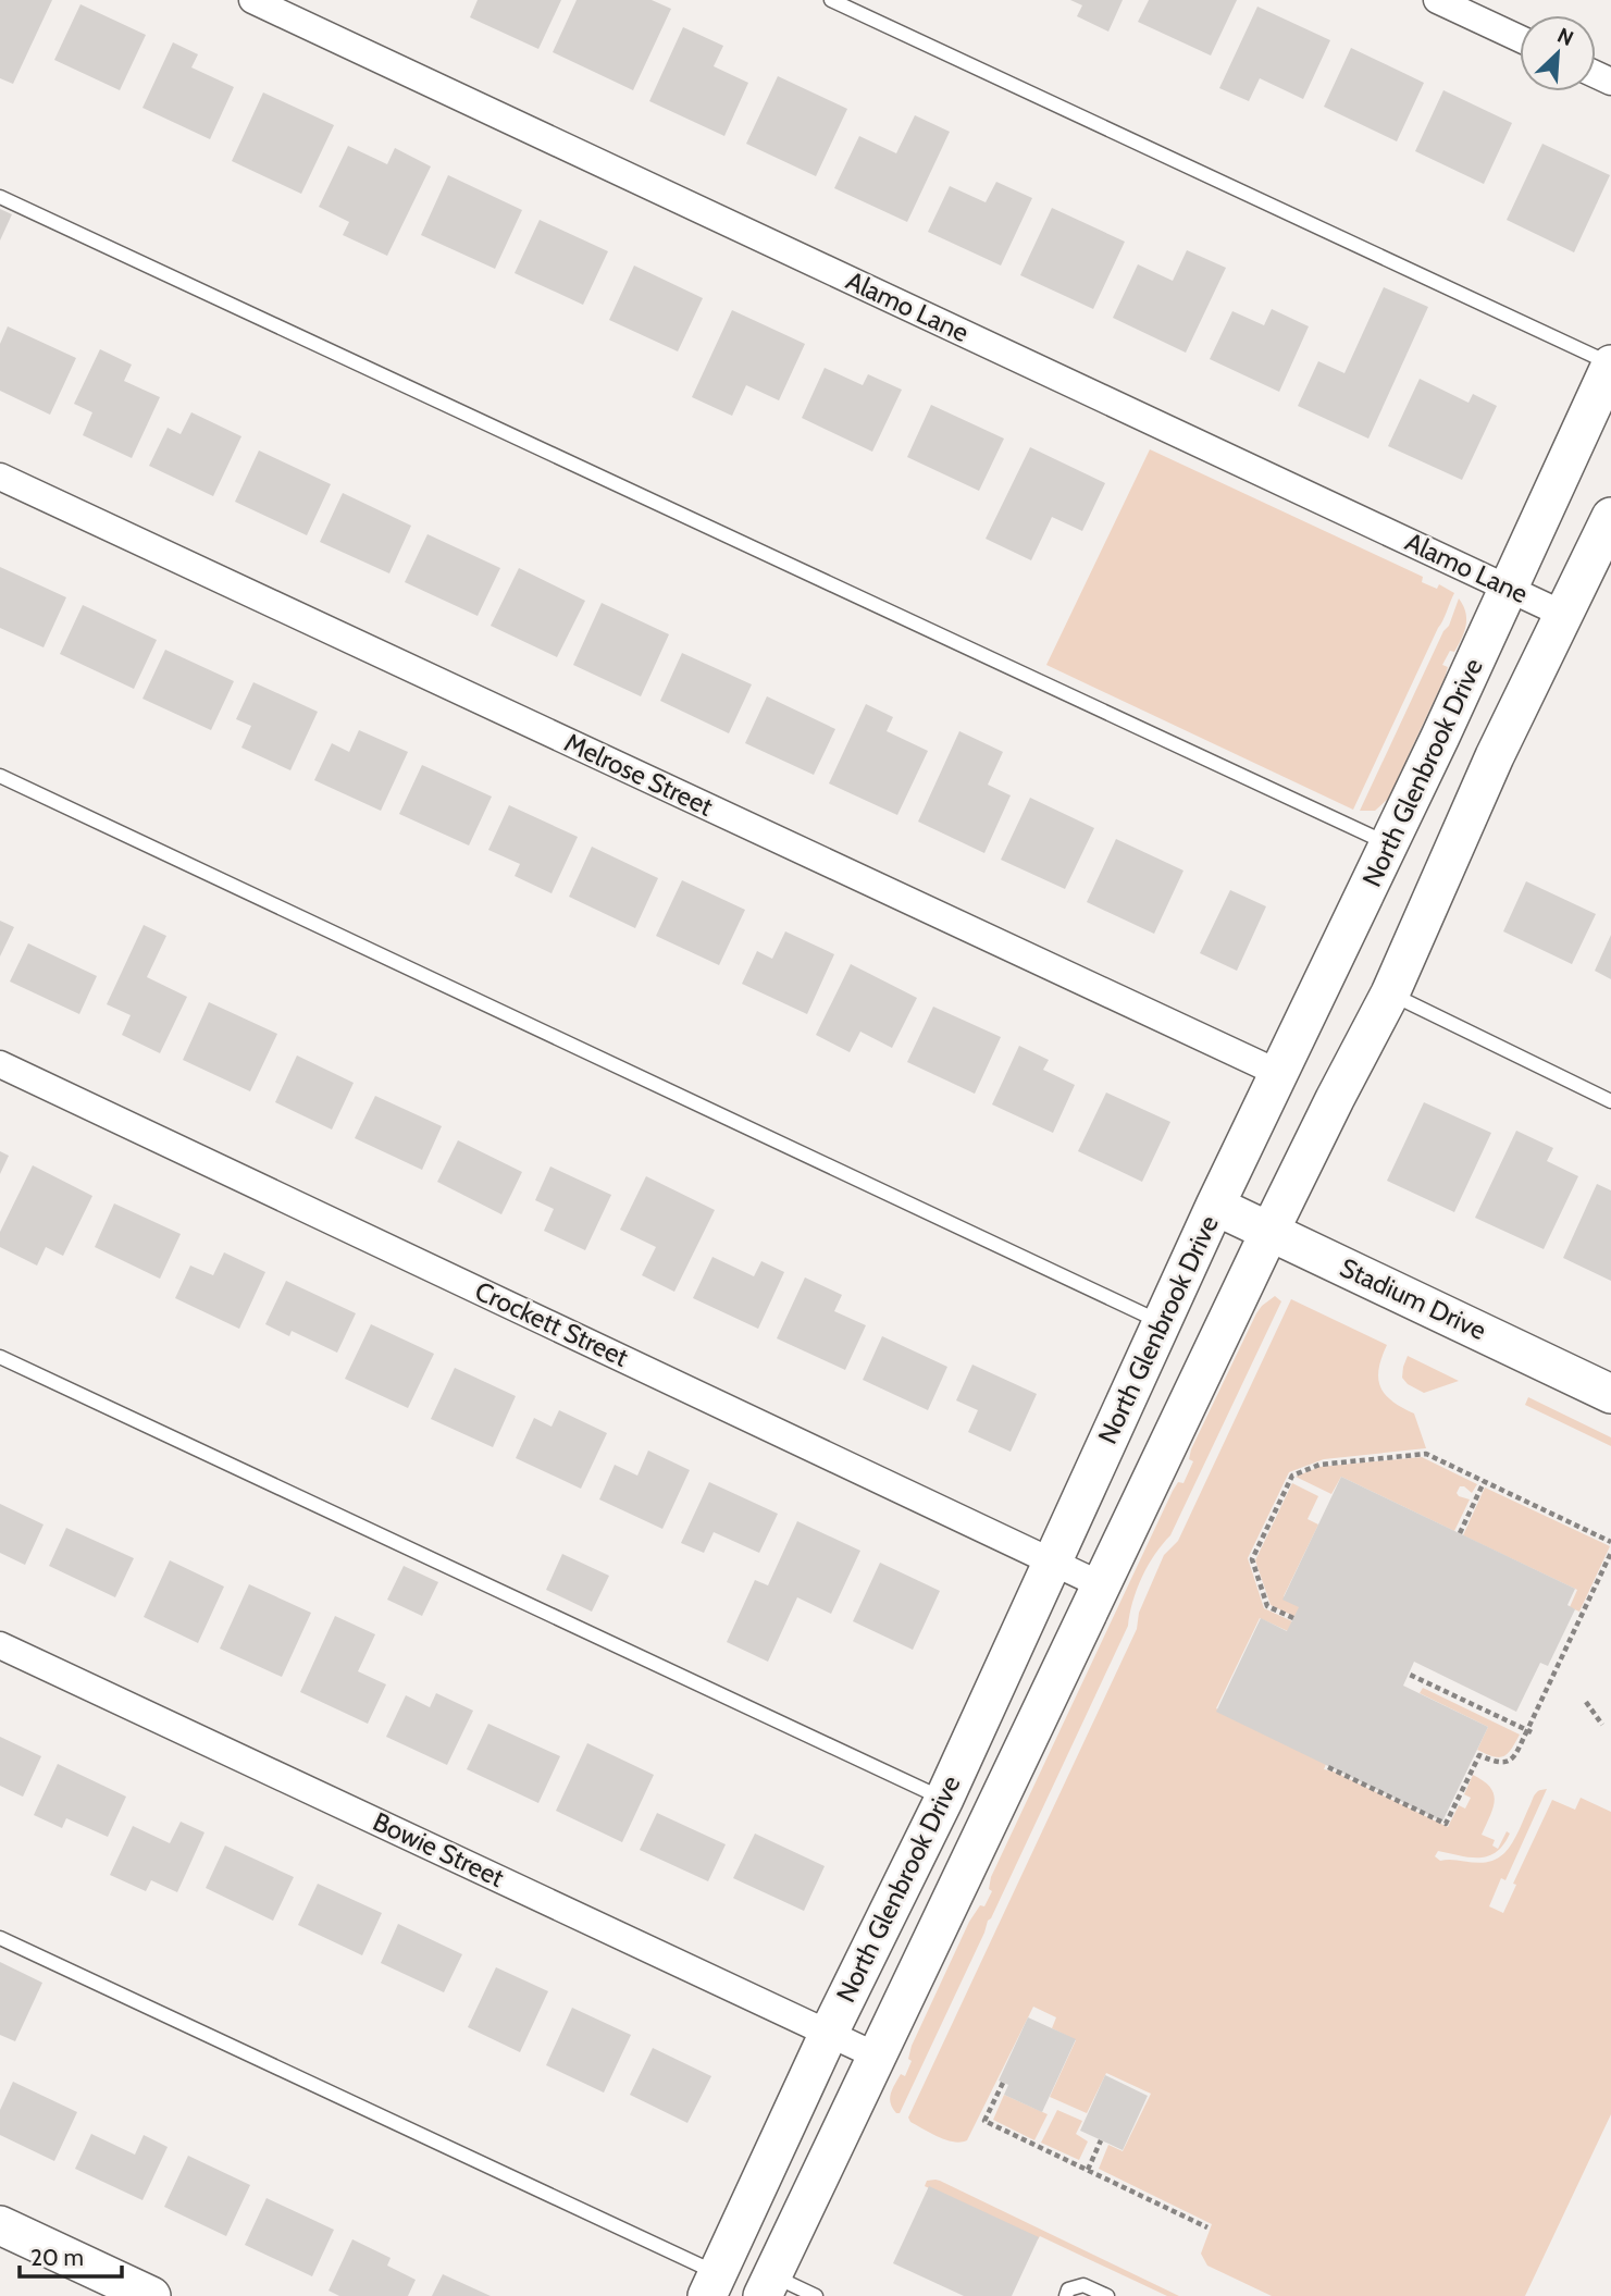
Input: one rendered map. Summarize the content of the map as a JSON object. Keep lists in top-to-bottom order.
{
  "streets": {
    "main road": ["North Glenbrook Drive", "Stadium Drive"],
    "street": [
      "Alamo Lane",
      "Melrose Street",
      "Crockett Street",
      "Bowie Street"
    ]
  },
  "crossings": [
    ["Alamo Lane", "North Glenbrook Drive"],
    ["North Glenbrook Drive", "Melrose Street"],
    ["North Glenbrook Drive", "Stadium Drive"],
    ["North Glenbrook Drive", "Crockett Street"],
    ["North Glenbrook Drive", "Bowie Street"]
  ],
  "scale_bar": "20 m",
  "north": "top right"
}
